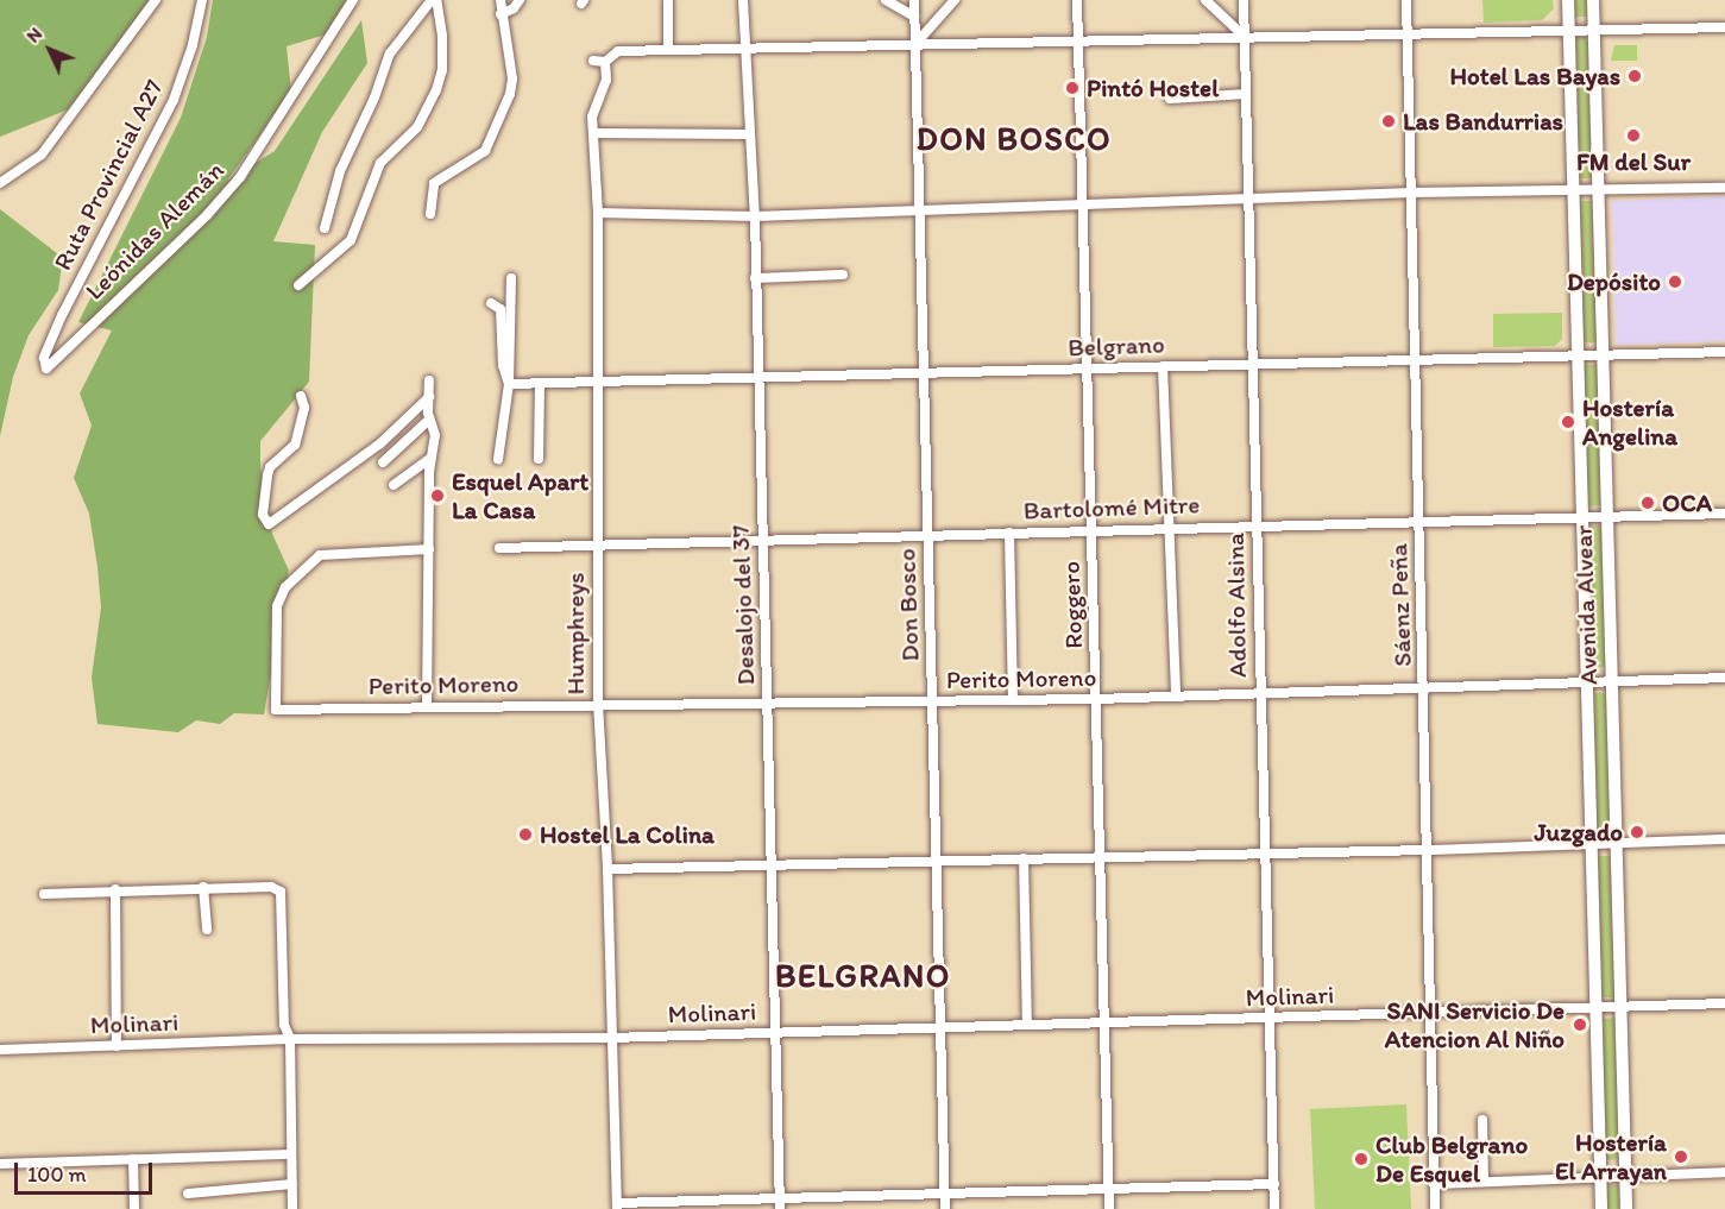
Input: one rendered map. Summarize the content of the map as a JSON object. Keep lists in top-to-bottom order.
{
  "streets": {
    "main road": ["Avenida Alvear"],
    "street": [
      "Ruta Provincial A27",
      "Leónidas Alemán",
      "Belgrano",
      "Bartolomé Mitre",
      "Desalojo del 37",
      "Don Bosco",
      "Roggero",
      "Adolfo Alsina",
      "Sáenz Peña",
      "Humphreys",
      "Perito Moreno",
      "Molinari"
    ]
  },
  "crossings": [
    ["Ruta Provincial A27", "Leónidas Alemán"],
    ["Belgrano", "Desalojo del 37"],
    ["Belgrano", "Don Bosco"],
    ["Belgrano", "Roggero"],
    ["Belgrano", "Adolfo Alsina"],
    ["Belgrano", "Sáenz Peña"],
    ["Belgrano", "Avenida Alvear"],
    ["Belgrano", "Humphreys"],
    ["Bartolomé Mitre", "Desalojo del 37"],
    ["Bartolomé Mitre", "Don Bosco"],
    ["Bartolomé Mitre", "Roggero"],
    ["Bartolomé Mitre", "Adolfo Alsina"],
    ["Bartolomé Mitre", "Sáenz Peña"],
    ["Bartolomé Mitre", "Avenida Alvear"],
    ["Bartolomé Mitre", "Humphreys"],
    ["Desalojo del 37", "Perito Moreno"],
    ["Desalojo del 37", "Molinari"],
    ["Don Bosco", "Perito Moreno"],
    ["Don Bosco", "Molinari"],
    ["Roggero", "Perito Moreno"],
    ["Roggero", "Molinari"],
    ["Adolfo Alsina", "Perito Moreno"],
    ["Adolfo Alsina", "Molinari"],
    ["Sáenz Peña", "Perito Moreno"],
    ["Sáenz Peña", "Molinari"],
    ["Avenida Alvear", "Perito Moreno"],
    ["Avenida Alvear", "Molinari"],
    ["Humphreys", "Perito Moreno"],
    ["Humphreys", "Molinari"]
  ],
  "districts": ["DON BOSCO", "BELGRANO"],
  "places": [
    "Hotel Las Bayas",
    "Pintó Hostel",
    "Las Bandurrias",
    "FM del Sur",
    "Depósito",
    "Hostería Angelina",
    "Esquel Apart La Casa",
    "OCA",
    "Juzgado",
    "Hostel La Colina",
    "SANI Servicio De Atencion Al Niño",
    "Hostería El Arrayan",
    "Club Belgrano De Esquel"
  ],
  "scale_bar": "100 m",
  "north": "top left"
}
